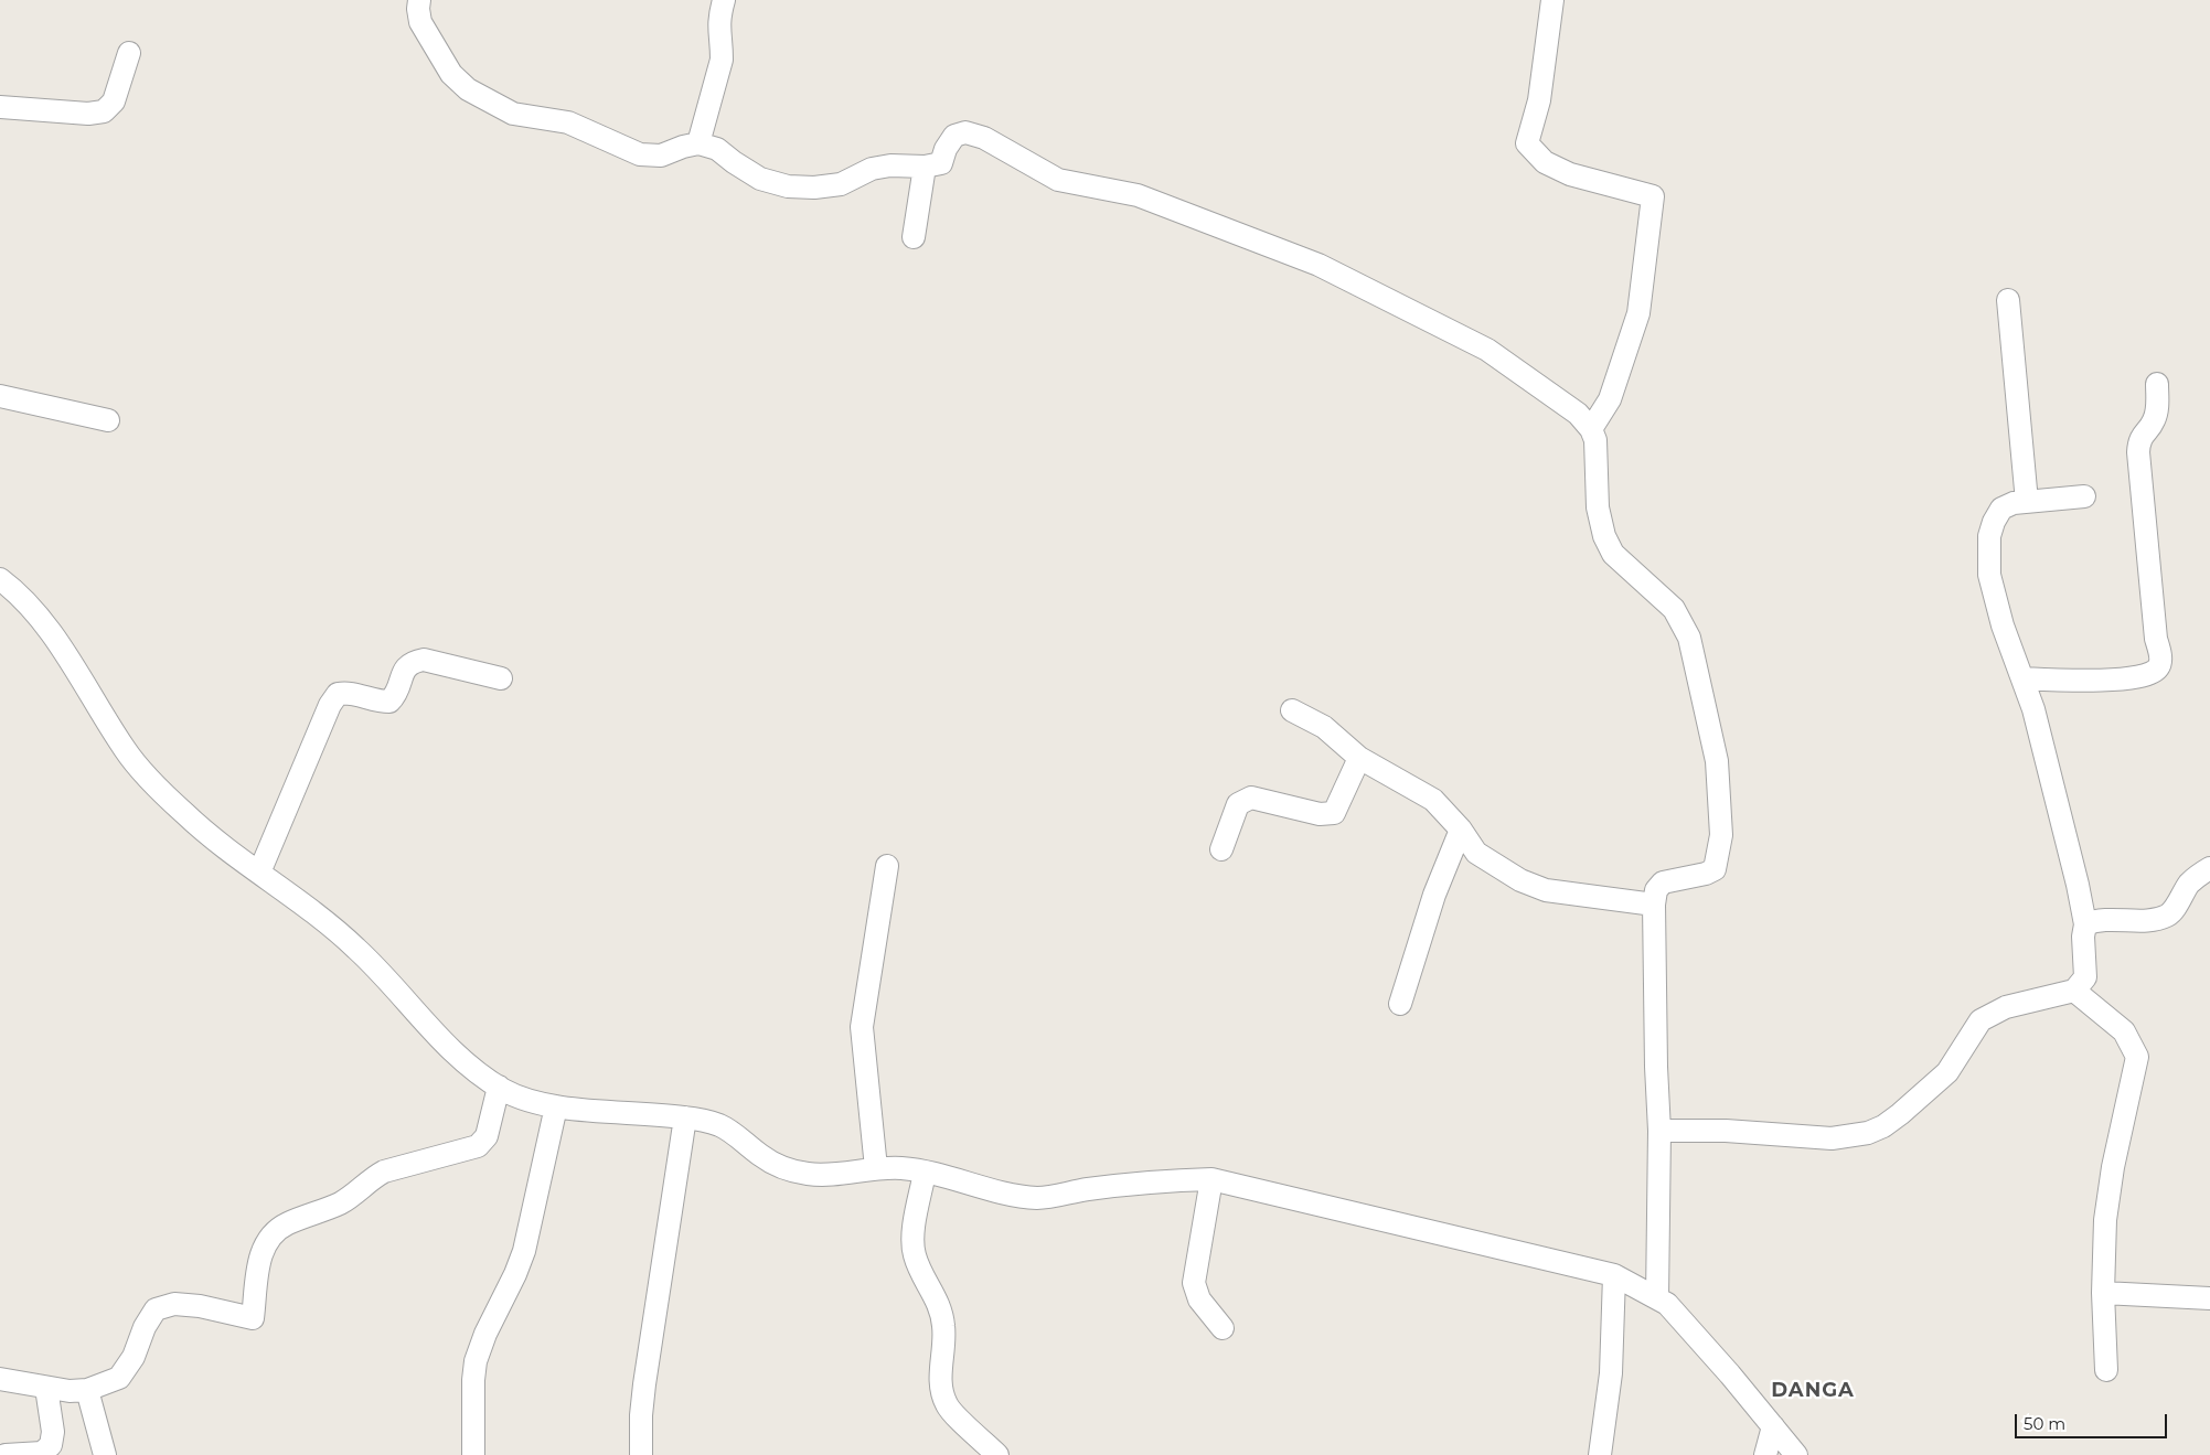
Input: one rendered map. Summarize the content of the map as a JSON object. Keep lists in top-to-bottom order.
{
  "districts": ["DANGA"],
  "scale_bar": "50 m"
}
